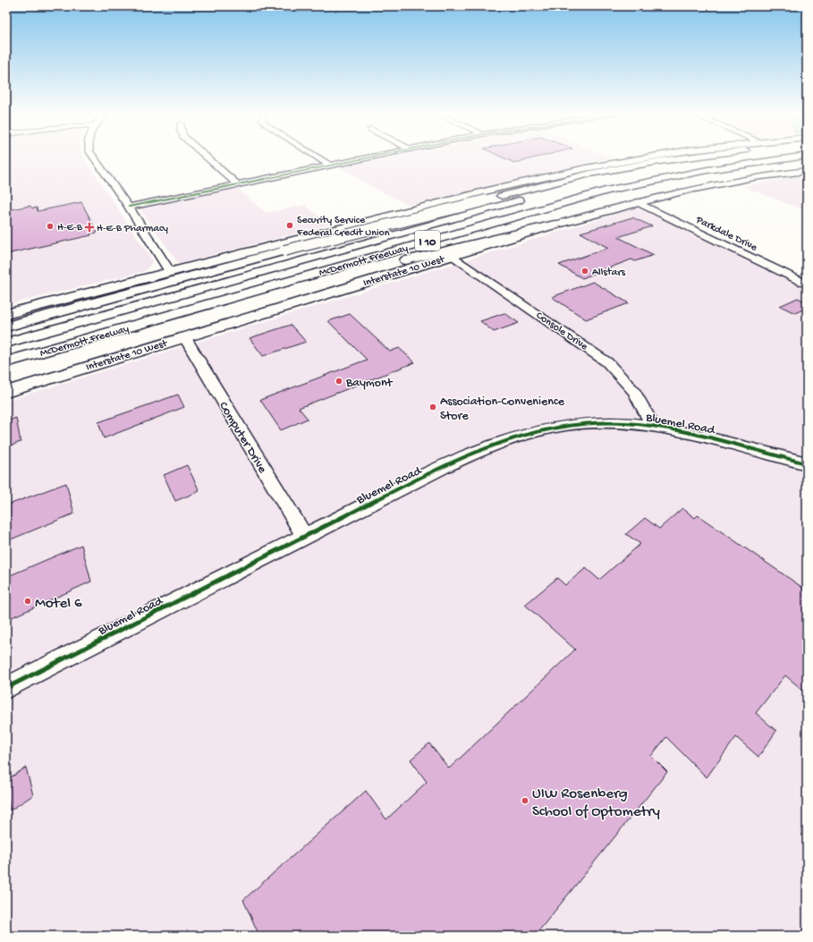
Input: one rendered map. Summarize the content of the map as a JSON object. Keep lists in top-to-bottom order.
{
  "streets": {
    "main road": ["I 10", "McDermott Freeway", "Interstate 10 West"],
    "street": [
      "Parkdale Drive",
      "Console Drive",
      "Bluemel Road",
      "Computer Drive"
    ]
  },
  "crossings": [
    ["Parkdale Drive", "Interstate 10 West"],
    ["Interstate 10 West", "Console Drive"],
    ["Interstate 10 West", "Computer Drive"],
    ["Console Drive", "Bluemel Road"],
    ["Bluemel Road", "Computer Drive"]
  ],
  "places": {
    "other": [
      "Security Service Federal Credit Union",
      "H-E-B",
      "Allstars",
      "Baymont",
      "Association-Convenience Store",
      "Motel 6",
      "UIW Rosenberg School of Optometry"
    ],
    "health": ["H-E-B Pharmacy"]
  }
}
